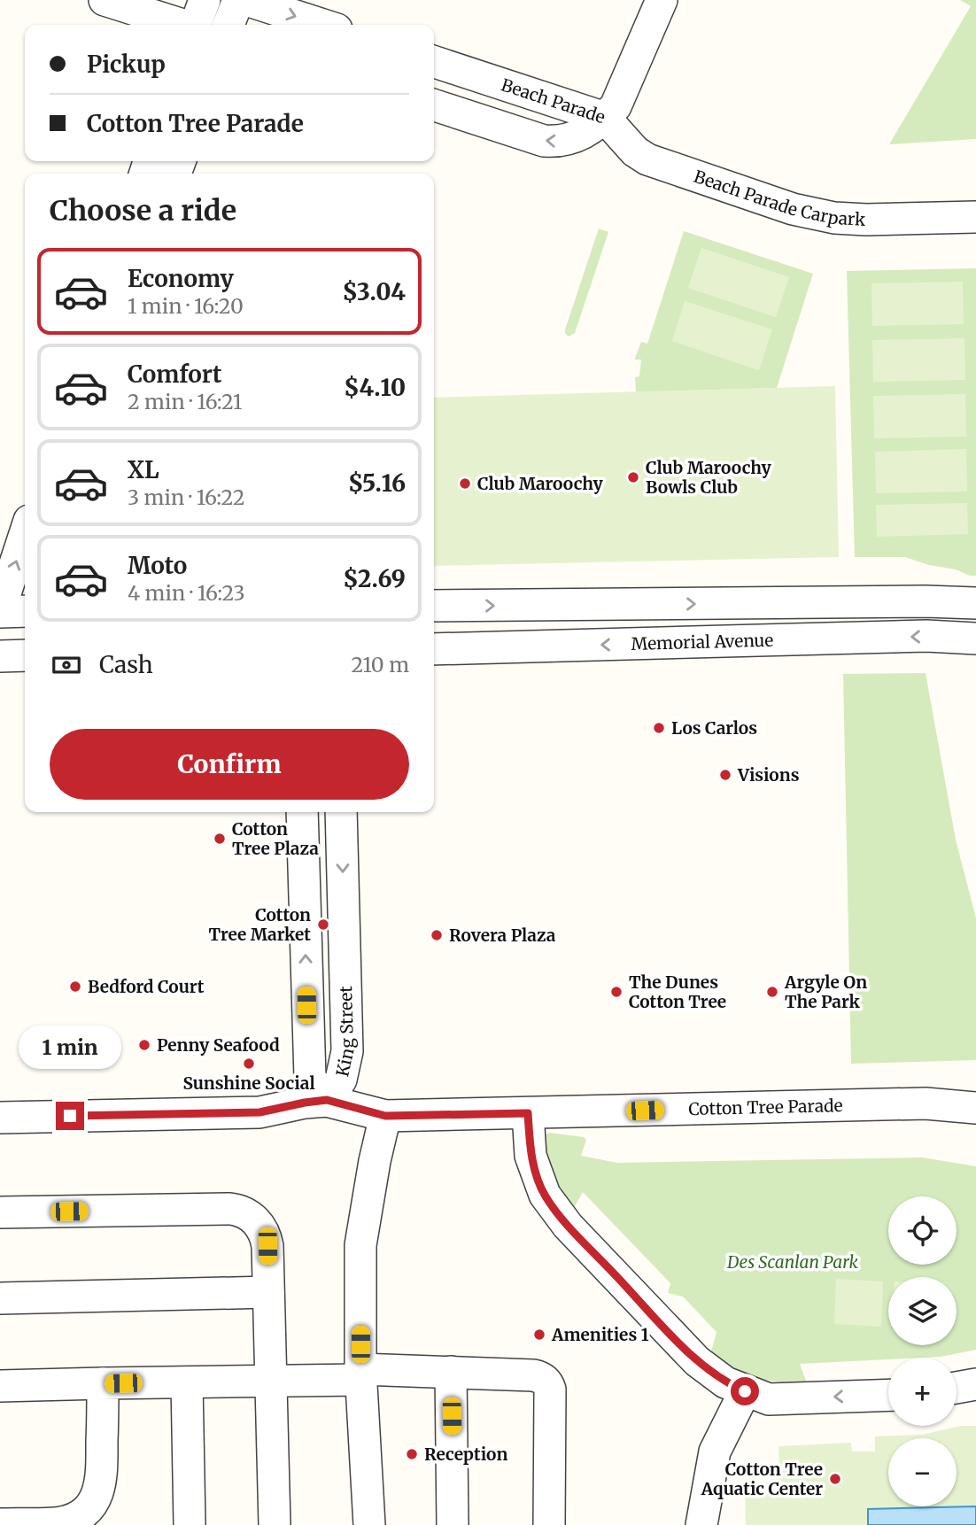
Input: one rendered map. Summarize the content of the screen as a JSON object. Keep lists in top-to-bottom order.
{
  "streets": {
    "street": [
      "Beach Parade",
      "Beach Parade Carpark",
      "Memorial Avenue",
      "King Street",
      "Cotton Tree Parade"
    ]
  },
  "crossings": [
    ["Beach Parade", "Beach Parade Carpark"],
    ["King Street", "Cotton Tree Parade"]
  ],
  "parks": ["Des Scanlan Park"],
  "places": [
    "Club Maroochy Bowls Club",
    "Club Maroochy",
    "Los Carlos",
    "Visions",
    "Cotton Tree Plaza",
    "Cotton Tree Market",
    "Rovera Plaza",
    "Bedford Court",
    "The Dunes Cotton Tree",
    "Argyle On The Park",
    "Penny Seafood",
    "Sunshine Social",
    "Amenities 1",
    "Reception",
    "Cotton Tree Aquatic Center"
  ],
  "page": {
    "banner": ["Pickup", "Cotton Tree Parade"],
    "heading": "Choose a ride",
    "list": [
      {
        "name": "Economy",
        "note": "1 min · 16:20",
        "value": "$3.04"
      },
      {
        "name": "Comfort",
        "note": "2 min · 16:21",
        "value": "$4.10"
      },
      {
        "name": "XL",
        "note": "3 min · 16:22",
        "value": "$5.16"
      },
      {
        "name": "Moto",
        "note": "4 min · 16:23",
        "value": "$2.69"
      }
    ],
    "pay": ["Cash", "210 m"],
    "buttons": "Confirm",
    "bubble": "1 min",
    "map_buttons": ["+", "−"]
  }
}
